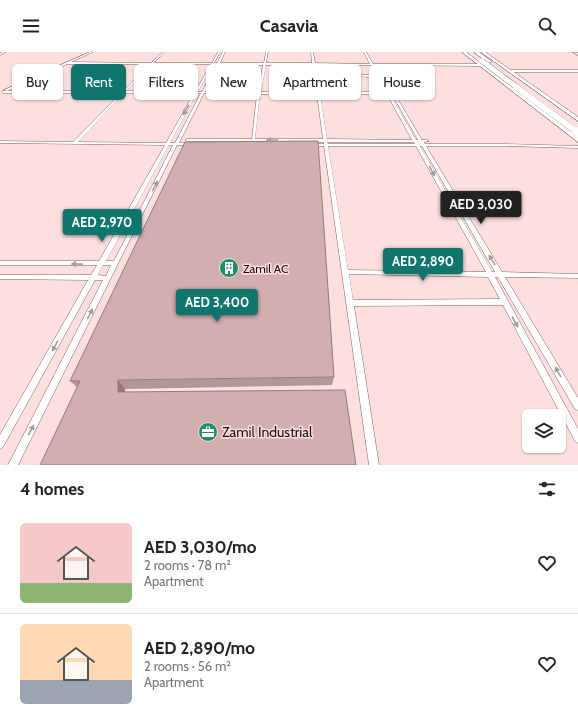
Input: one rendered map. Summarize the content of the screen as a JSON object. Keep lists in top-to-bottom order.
{
  "places": {
    "building": ["Zamil AC"],
    "office": ["Zamil Industrial"]
  },
  "page": {
    "header": "Casavia",
    "chip": [
      "Buy",
      "Rent",
      "Filters",
      "New",
      "Apartment",
      "House"
    ],
    "price": [
      "AED 3,030",
      "AED 2,970",
      "AED 2,890",
      "AED 3,400"
    ],
    "heading": "4 homes",
    "list": [
      {
        "name": "AED 3,030/mo",
        "note": "2 rooms · 78 m² · Apartment"
      },
      {
        "name": "AED 2,890/mo",
        "note": "2 rooms · 56 m² · Apartment"
      }
    ]
  }
}
